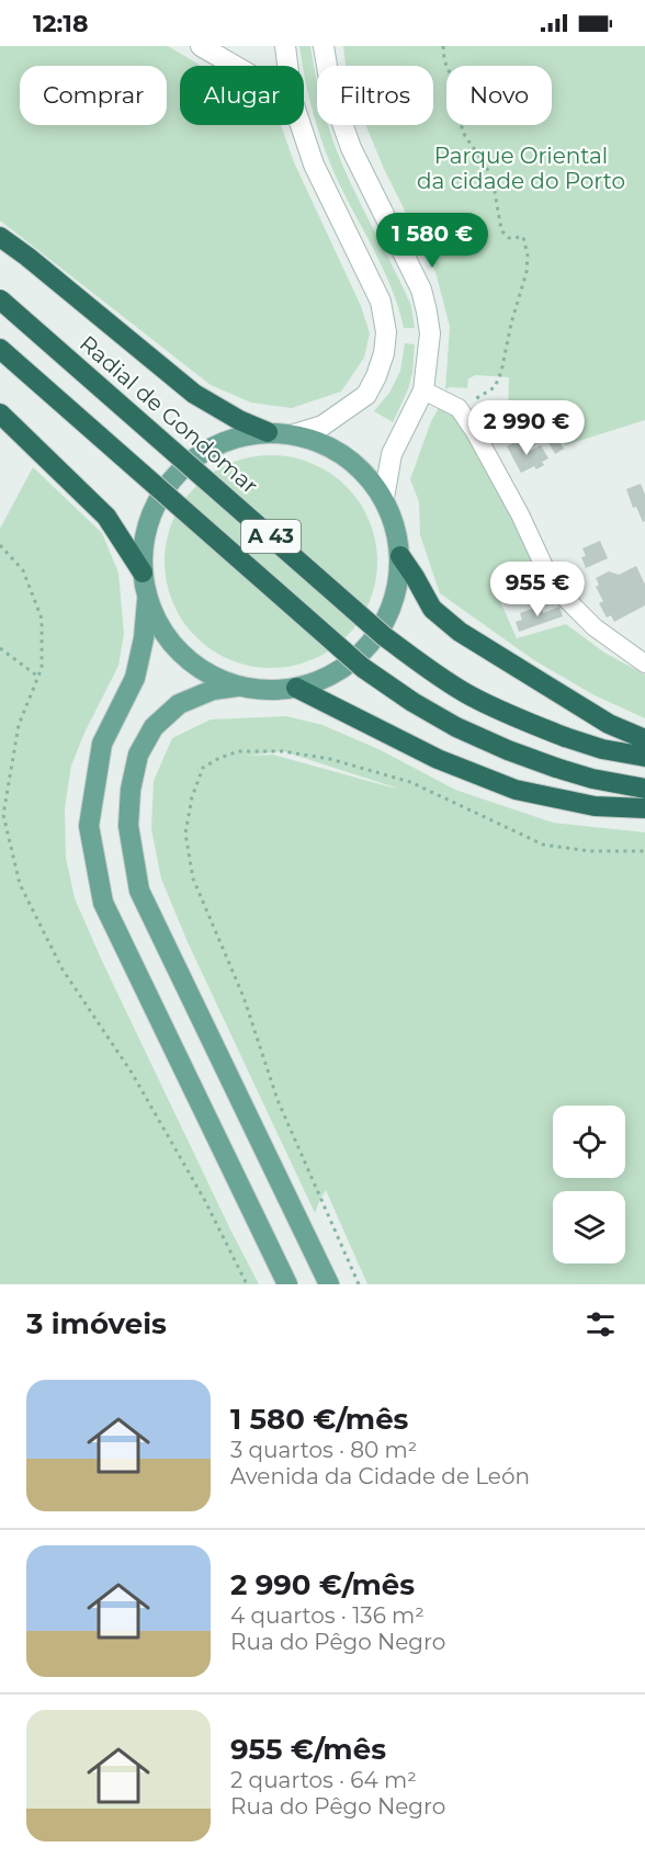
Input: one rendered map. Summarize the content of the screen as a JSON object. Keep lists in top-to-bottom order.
{
  "streets": {
    "highway": ["Radial de Gondomar", "A 43"]
  },
  "parks": ["Parque Oriental da cidade do Porto"],
  "page": {
    "status": "12:18",
    "chip": [
      "Comprar",
      "Alugar",
      "Filtros",
      "Novo"
    ],
    "price": ["1 580 €", "2 990 €", "955 €"],
    "heading": "3 imóveis",
    "list": [
      {
        "name": "1 580 €/mês",
        "note": "3 quartos · 80 m² · Avenida da Cidade de León"
      },
      {
        "name": "2 990 €/mês",
        "note": "4 quartos · 136 m² · Rua do Pêgo Negro"
      },
      {
        "name": "955 €/mês",
        "note": "2 quartos · 64 m² · Rua do Pêgo Negro"
      }
    ]
  }
}
